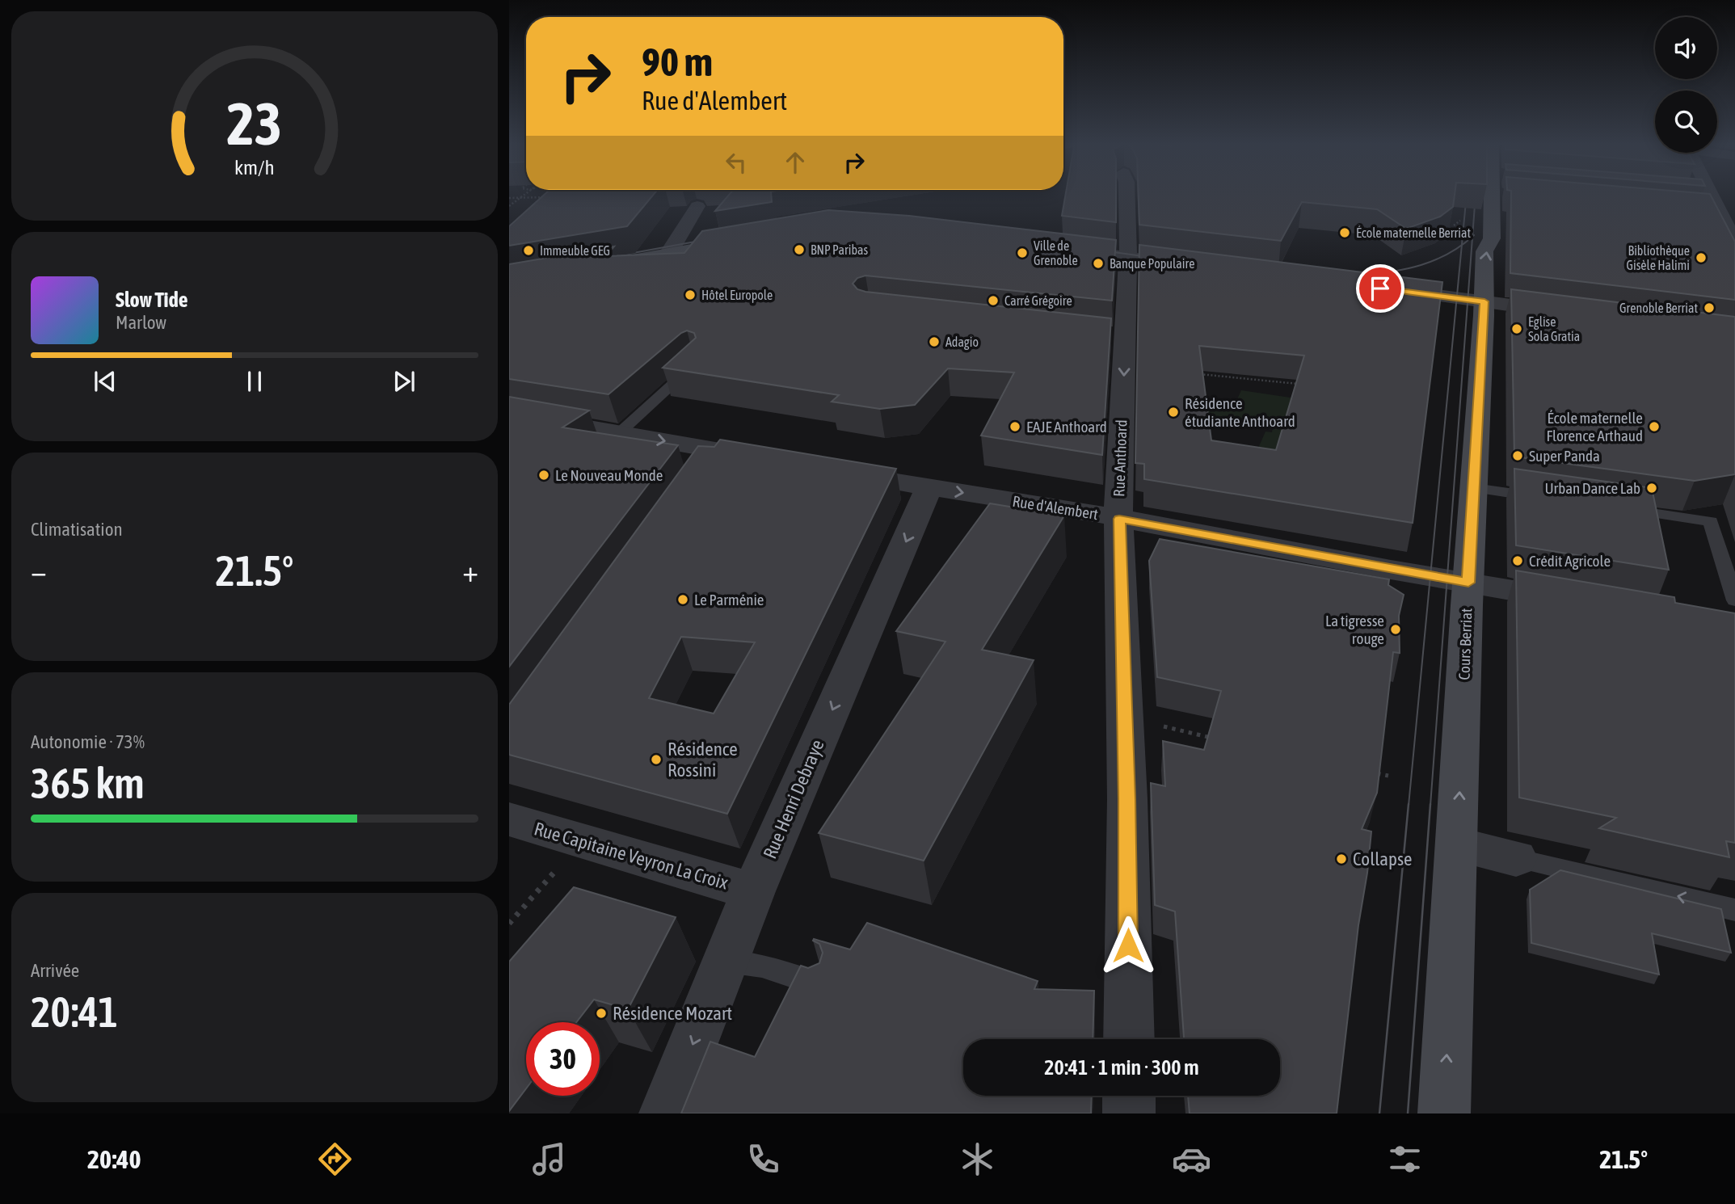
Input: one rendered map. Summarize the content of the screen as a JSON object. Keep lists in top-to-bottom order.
{
  "streets": {
    "street": [
      "Rue Anthoard",
      "Rue d'Alembert",
      "Cours Berriat",
      "Rue Henri Debraye",
      "Rue Capitaine Veyron La Croix"
    ]
  },
  "crossings": [
    ["Rue Anthoard", "Rue d'Alembert"],
    ["Rue d'Alembert", "Cours Berriat"],
    ["Rue d'Alembert", "Rue Henri Debraye"],
    ["Rue Henri Debraye", "Rue Capitaine Veyron La Croix"]
  ],
  "one_way": ["Cours Berriat", "Rue Henri Debraye"],
  "places": [
    "École maternelle Berriat",
    "BNP Paribas",
    "Immeuble GEG",
    "Ville de Grenoble",
    "Bibliothèque Gisèle Halimi",
    "Banque Populaire",
    "Hôtel Europole",
    "Carré Grégoire",
    "Grenoble Berriat",
    "Eglise Sola Gratia",
    "Adagio",
    "Résidence étudiante Anthoard",
    "EAJE Anthoard",
    "École maternelle Florence Arthaud",
    "Super Panda",
    "Le Nouveau Monde",
    "Urban Dance Lab",
    "Crédit Agricole",
    "Le Parménie",
    "La tigresse rouge",
    "Résidence Rossini",
    "Collapse",
    "Résidence Mozart"
  ],
  "page": {
    "turn": ["90 m", "Rue d'Alembert"],
    "song": ["Slow Tide", "Marlow"],
    "tile": [
      "Climatisation",
      ["Autonomie · 73%", "365 km"],
      ["Arrivée", "20:41"]
    ],
    "heat": ["−", "21.5°", "+"],
    "limit": "30",
    "trip": "20:41 · 1 min · 300 m",
    "tabs": ["20:40", "21.5°"],
    "gauge": ["23", "km/h"]
  }
}
